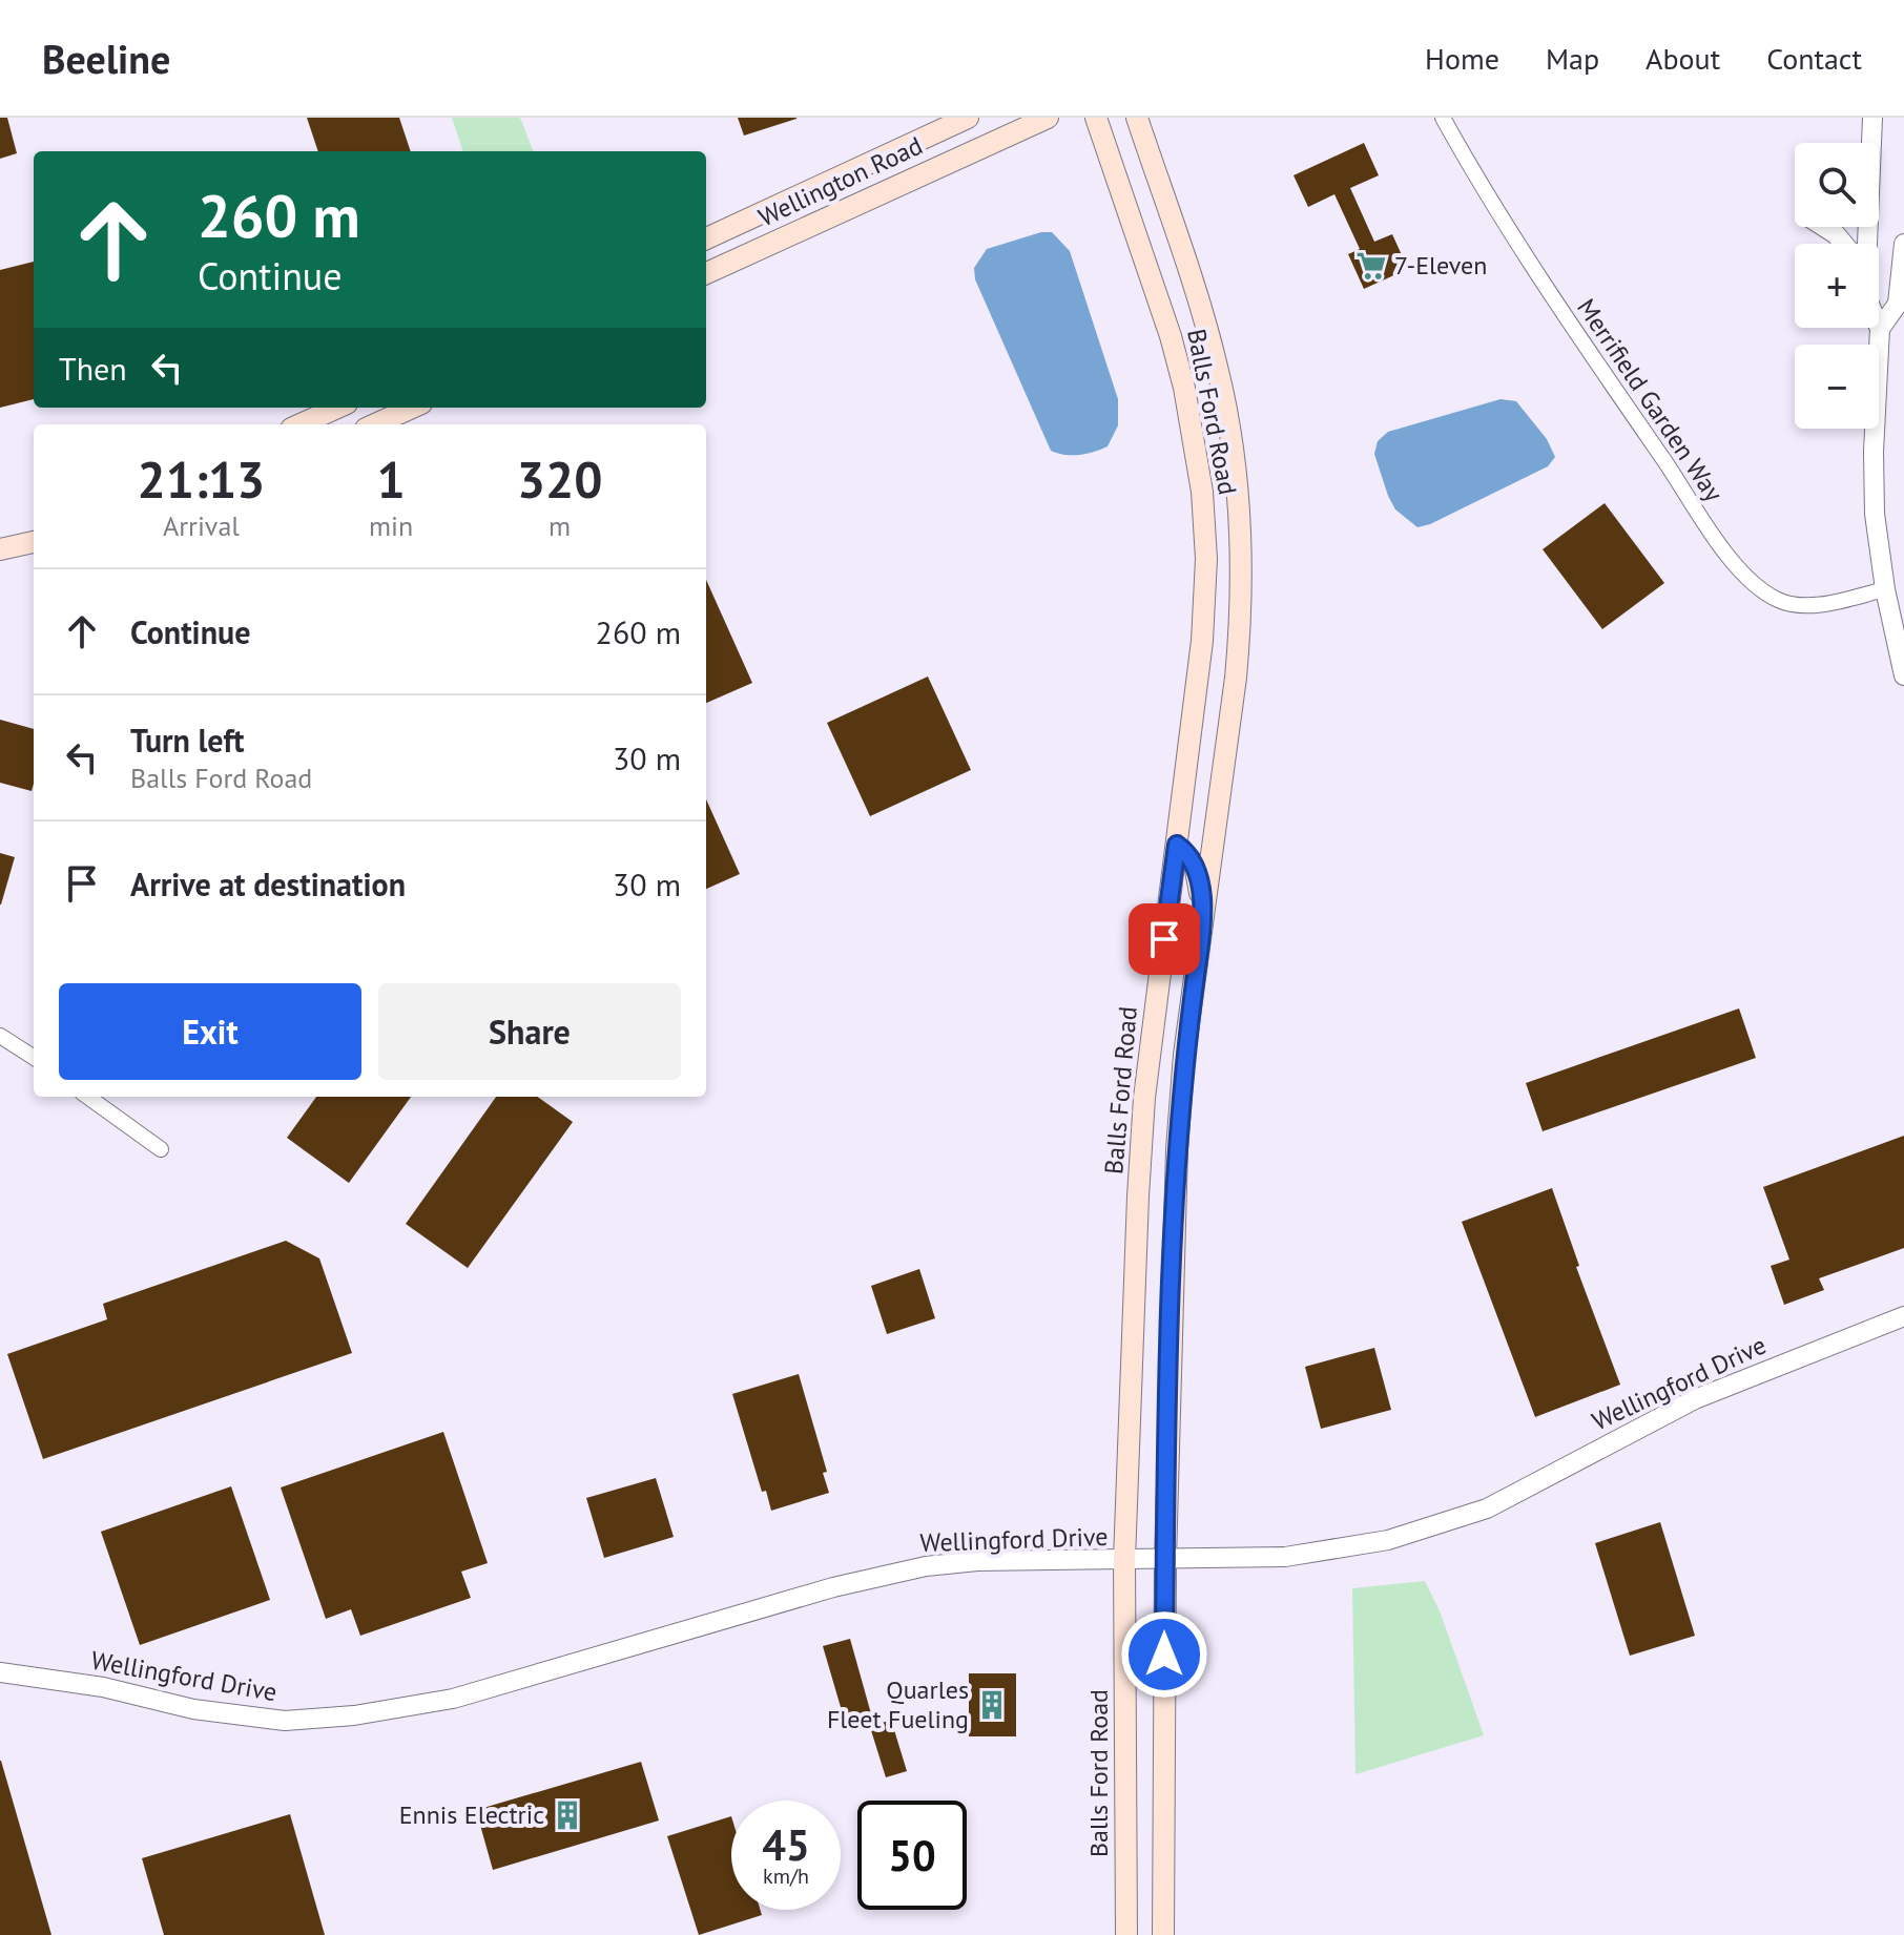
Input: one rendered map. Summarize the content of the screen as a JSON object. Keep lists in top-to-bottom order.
{
  "streets": {
    "main road": ["Wellington Road", "Balls Ford Road"],
    "street": ["Merrifield Garden Way", "Wellingford Drive"]
  },
  "crossings": [
    ["Balls Ford Road", "Wellingford Drive"]
  ],
  "places": {
    "supermarket": ["7-Eleven"],
    "building": ["Quarles Fleet Fueling", "Ennis Electric"]
  },
  "page": {
    "header": "Beeline",
    "nav": [
      "Home",
      "Map",
      "About",
      "Contact"
    ],
    "map_buttons": ["+", "−"],
    "turn": ["260 m", "Continue"],
    "then": "Then",
    "eta": [
      "21:13",
      "Arrival",
      "1",
      "min",
      "320",
      "m"
    ],
    "list": [
      {
        "name": "Continue",
        "value": "260 m"
      },
      {
        "name": "Turn left",
        "note": "Balls Ford Road",
        "value": "30 m"
      },
      {
        "name": "Arrive at destination",
        "value": "30 m"
      }
    ],
    "buttons": ["Exit", "Share"],
    "speed": "45 km/h",
    "limit": "50"
  }
}
